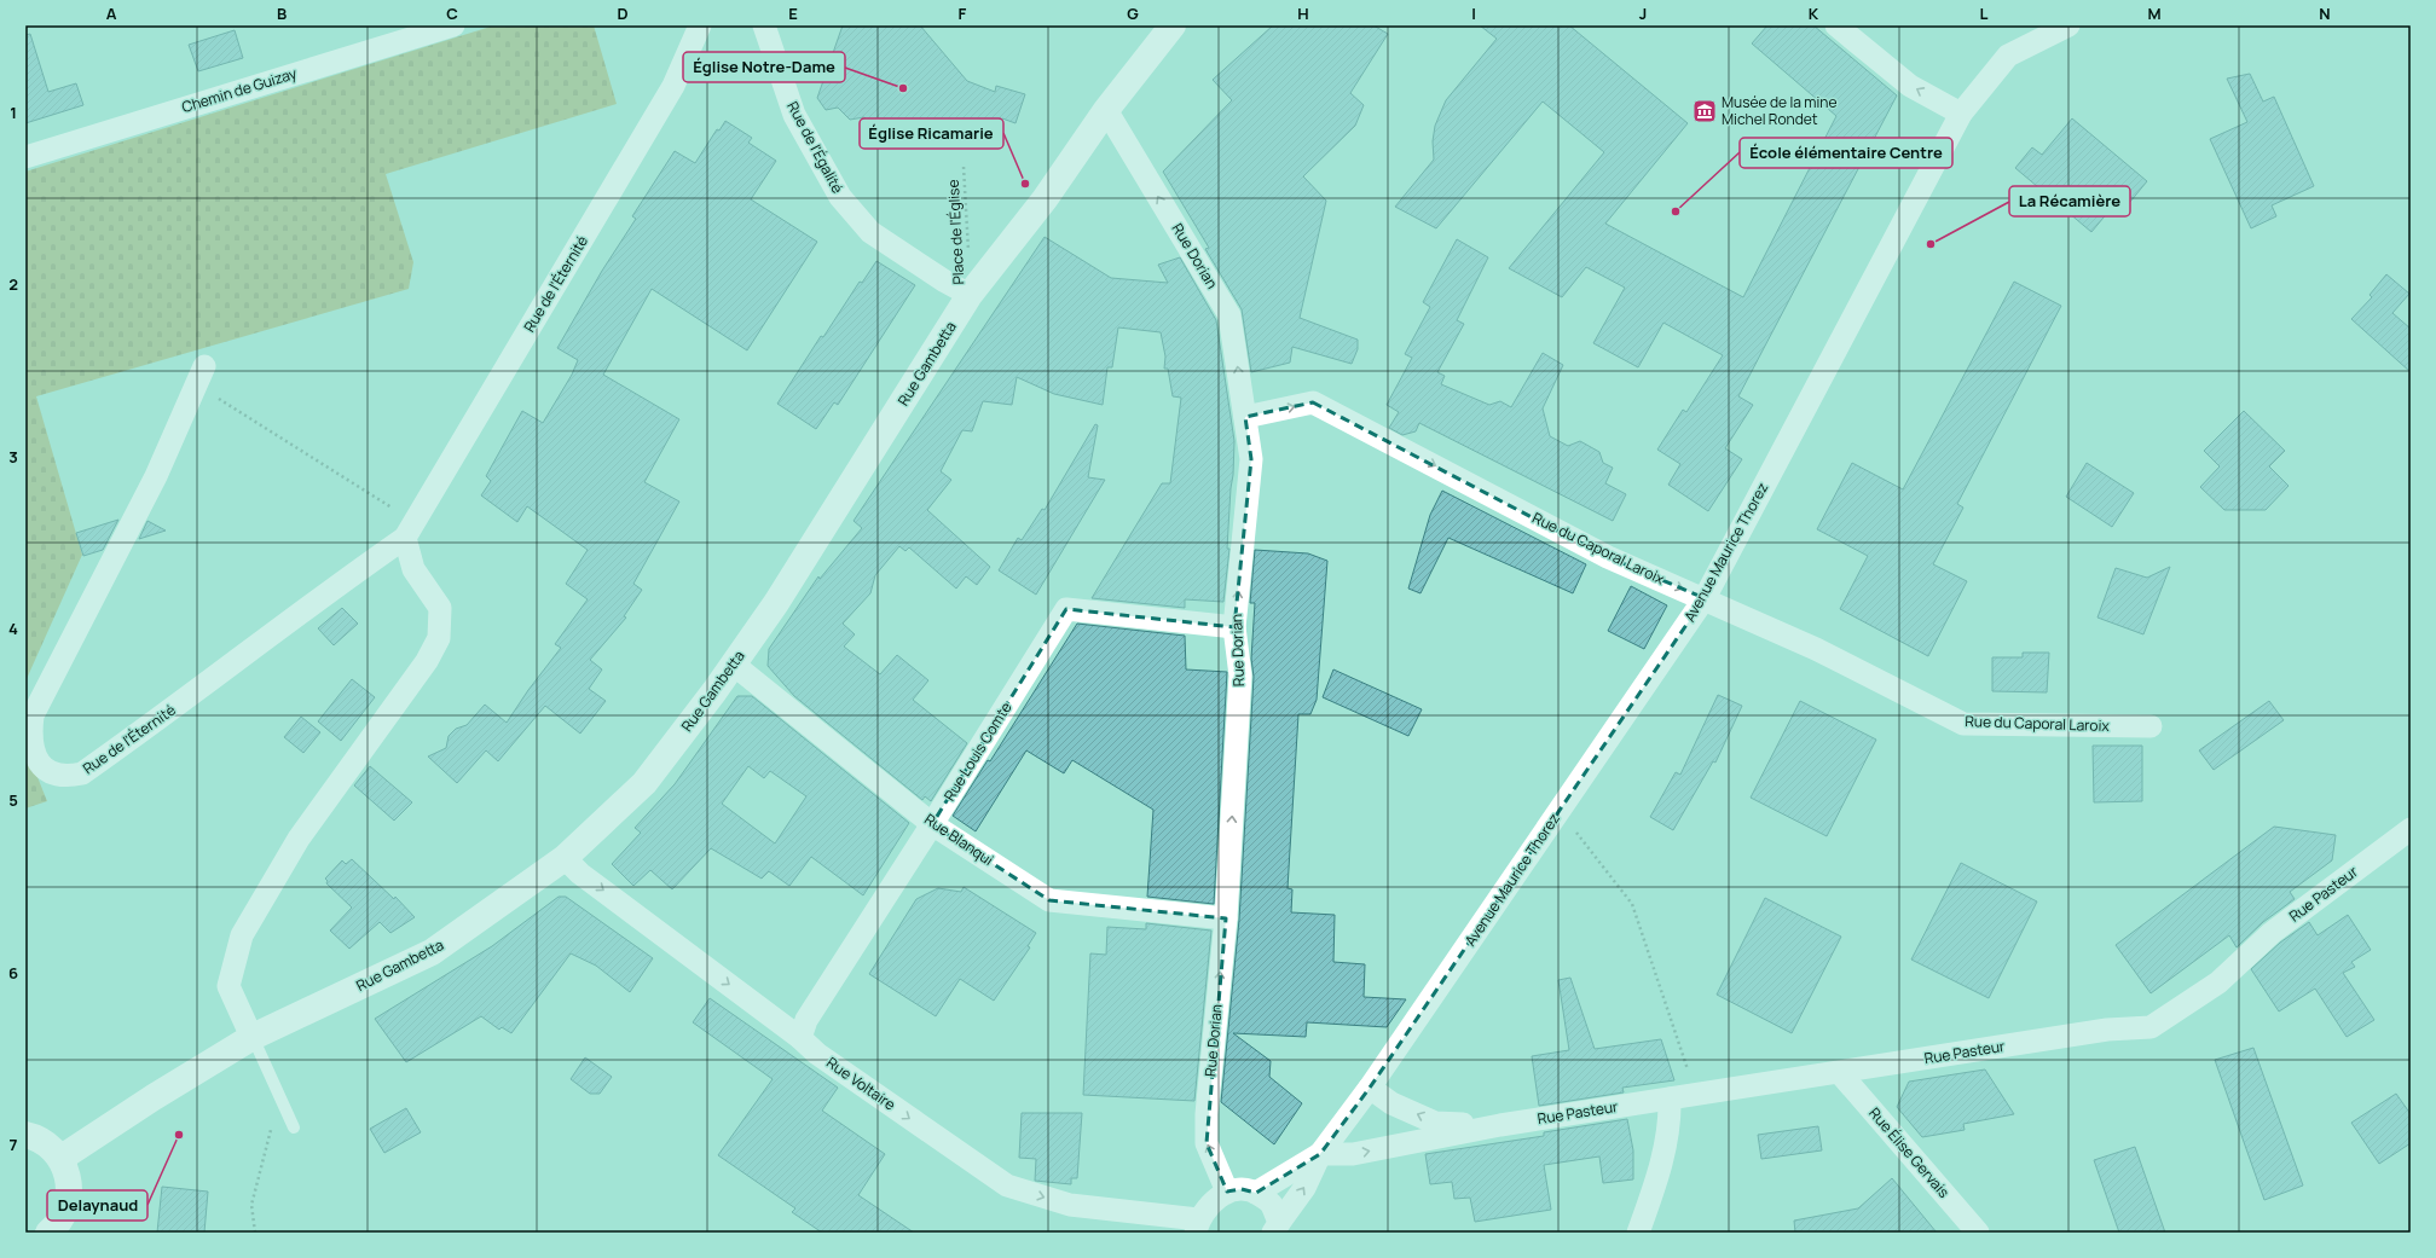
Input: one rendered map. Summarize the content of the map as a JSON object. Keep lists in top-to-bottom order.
{
  "streets": {
    "main road": ["Rue Gambetta"],
    "street": [
      "Chemin de Guizay",
      "Rue de l'Égalité",
      "Rue Dorian",
      "Rue de l'Éternité",
      "Rue du Caporal Laroix",
      "Avenue Maurice Thorez",
      "Rue Louis Comte",
      "Rue Blanqui",
      "Rue Pasteur",
      "Rue Voltaire",
      "Rue Élise Gervais"
    ],
    "path": ["Place de l'Église"]
  },
  "crossings": [
    ["Rue de l'Égalité", "Place de l'Église"],
    ["Rue de l'Égalité", "Rue Gambetta"],
    ["Place de l'Église", "Rue Gambetta"],
    ["Rue Dorian", "Rue Gambetta"],
    ["Rue Dorian", "Rue du Caporal Laroix"],
    ["Rue Dorian", "Rue Louis Comte"],
    ["Rue Dorian", "Rue Blanqui"],
    ["Rue Gambetta", "Rue Blanqui"],
    ["Rue Gambetta", "Rue Voltaire"],
    ["Rue du Caporal Laroix", "Avenue Maurice Thorez"],
    ["Avenue Maurice Thorez", "Rue Pasteur"],
    ["Rue Louis Comte", "Rue Blanqui"],
    ["Rue Louis Comte", "Rue Voltaire"],
    ["Rue Pasteur", "Rue Élise Gervais"]
  ],
  "one_way": ["Rue Dorian", "Rue du Caporal Laroix", "Rue Voltaire"],
  "places": {
    "other": [
      "Église Notre-Dame",
      "Église Ricamarie",
      "École élémentaire Centre",
      "La Récamière",
      "Delaynaud"
    ],
    "museum": ["Musée de la mine Michel Rondet"]
  },
  "grid": {
    "columns": [
      "A",
      "B",
      "C",
      "D",
      "E",
      "F",
      "G",
      "H",
      "I",
      "J",
      "K",
      "L",
      "M",
      "N"
    ],
    "rows": [
      "1",
      "2",
      "3",
      "4",
      "5",
      "6",
      "7"
    ]
  }
}
